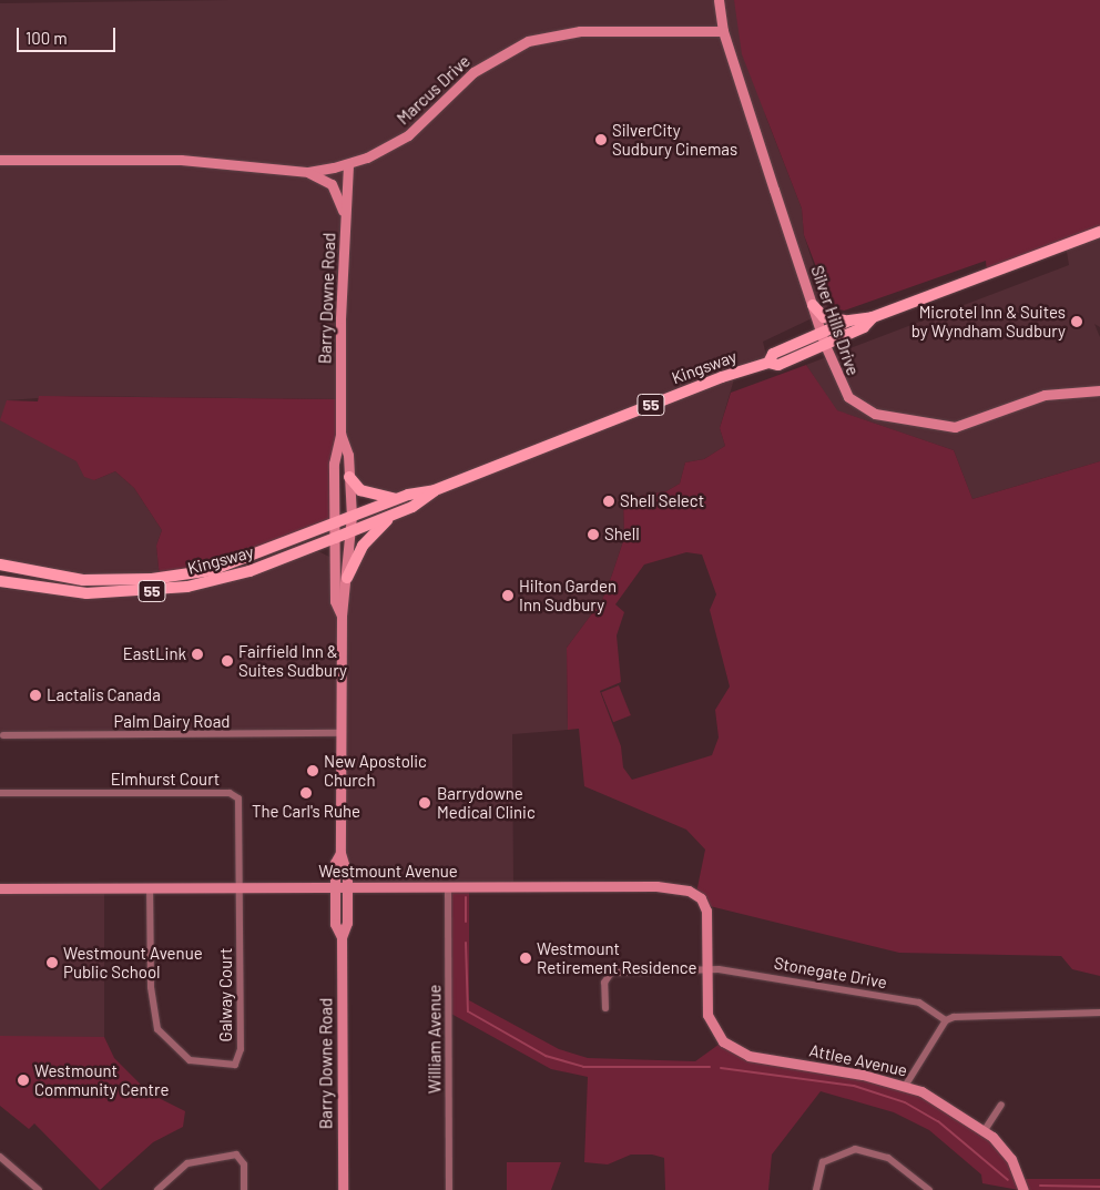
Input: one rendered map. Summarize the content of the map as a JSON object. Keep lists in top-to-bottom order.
{
  "streets": {
    "main road": ["Kingsway", "55"],
    "street": [
      "Marcus Drive",
      "Barry Downe Road",
      "Silver Hills Drive",
      "Palm Dairy Road",
      "Elmhurst Court",
      "Westmount Avenue",
      "Stonegate Drive",
      "Galway Court",
      "William Avenue",
      "Attlee Avenue"
    ]
  },
  "crossings": [
    ["Marcus Drive", "Barry Downe Road"],
    ["Marcus Drive", "Silver Hills Drive"],
    ["Barry Downe Road", "Kingsway"],
    ["Barry Downe Road", "Palm Dairy Road"],
    ["Barry Downe Road", "Westmount Avenue"],
    ["Silver Hills Drive", "Kingsway"],
    ["Elmhurst Court", "Westmount Avenue"],
    ["Elmhurst Court", "Galway Court"],
    ["Westmount Avenue", "Stonegate Drive"],
    ["Westmount Avenue", "Galway Court"],
    ["Westmount Avenue", "William Avenue"],
    ["Westmount Avenue", "Attlee Avenue"],
    ["Stonegate Drive", "Attlee Avenue"]
  ],
  "places": [
    "SilverCity Sudbury Cinemas",
    "Microtel Inn & Suites by Wyndham Sudbury",
    "Shell Select",
    "Shell",
    "Hilton Garden Inn Sudbury",
    "EastLink",
    "Fairfield Inn & Suites Sudbury",
    "Lactalis Canada",
    "New Apostolic Church",
    "The Carl's Ruhe",
    "Barrydowne Medical Clinic",
    "Westmount Retirement Residence",
    "Westmount Avenue Public School",
    "Westmount Community Centre"
  ],
  "scale_bar": "100 m"
}
